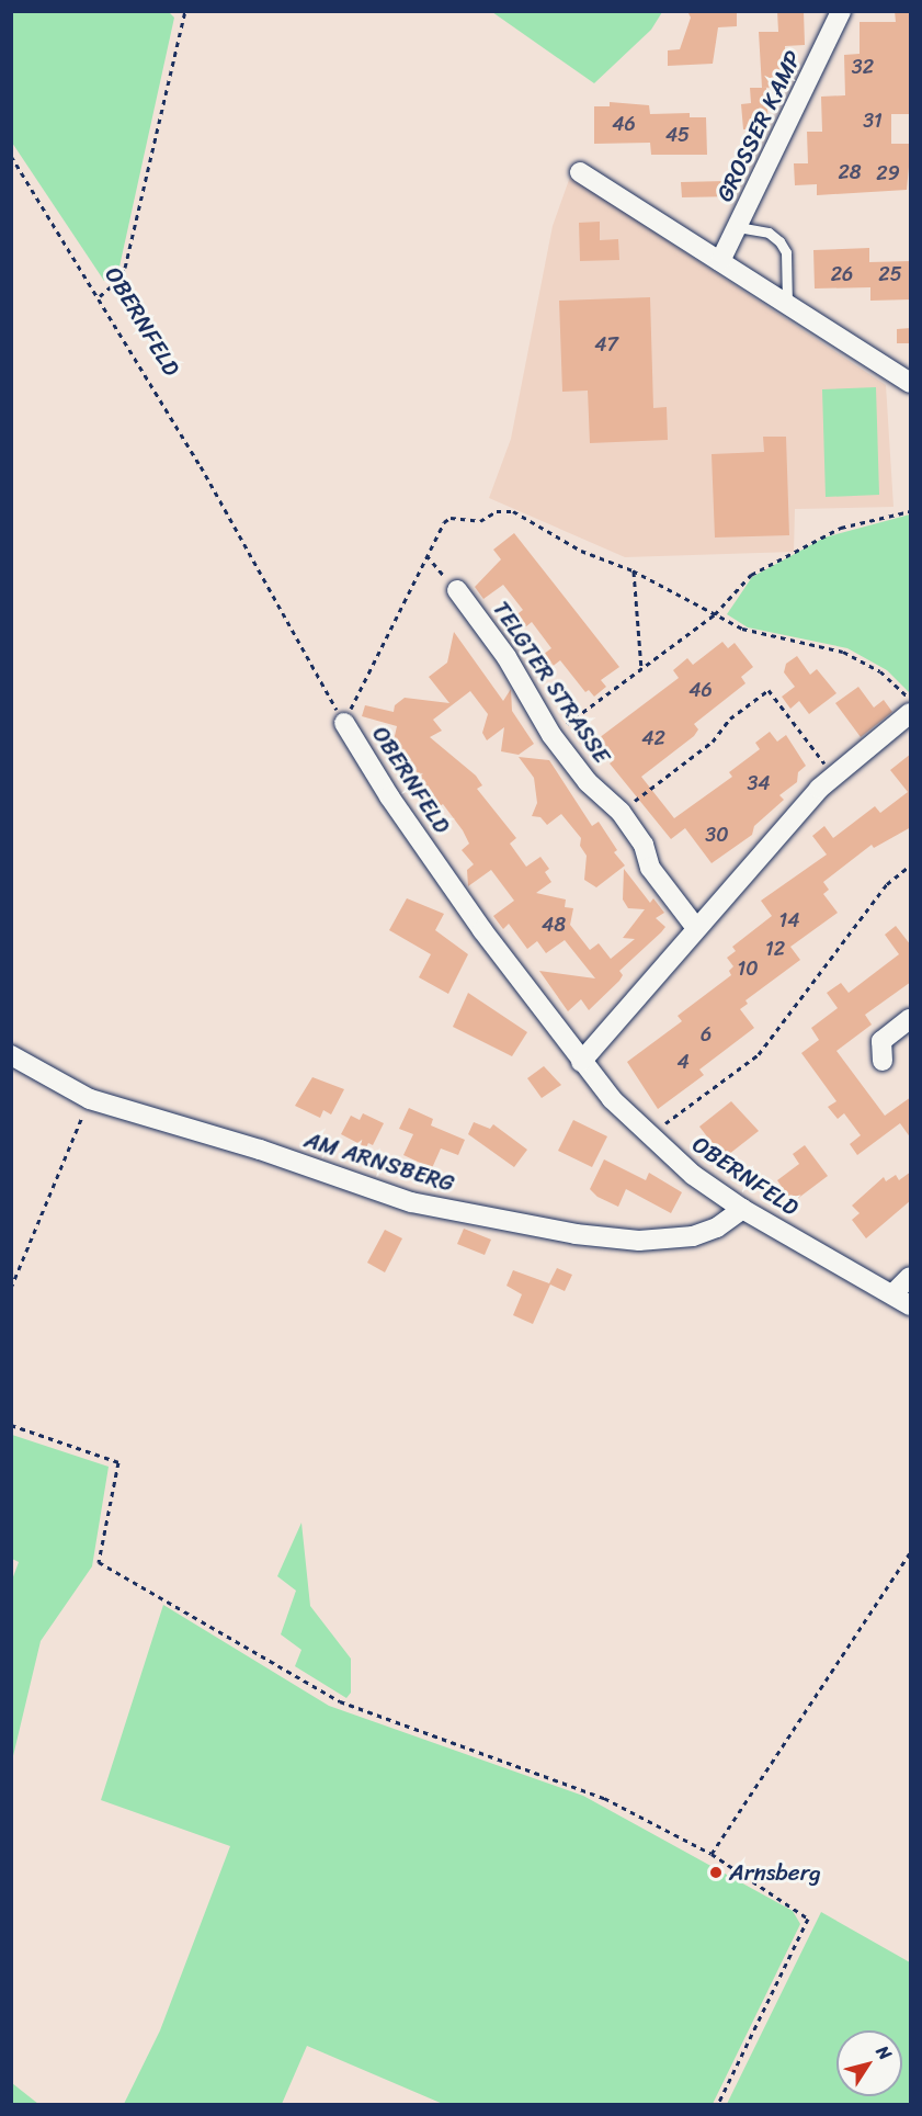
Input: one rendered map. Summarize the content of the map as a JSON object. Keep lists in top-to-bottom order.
{
  "streets": {
    "street": [
      "GROSSER KAMP",
      "OBERNFELD",
      "TELGTER STRASSE",
      "AM ARNSBERG"
    ]
  },
  "crossings": [
    ["OBERNFELD", "AM ARNSBERG"]
  ],
  "places": ["Arnsberg"],
  "house_numbers": [
    "32",
    "31",
    "46",
    "45",
    "28",
    "29",
    "26",
    "25",
    "47",
    "46",
    "42",
    "34",
    "30",
    "14",
    "48",
    "12",
    "10",
    "6",
    "4"
  ],
  "north": "top right"
}
